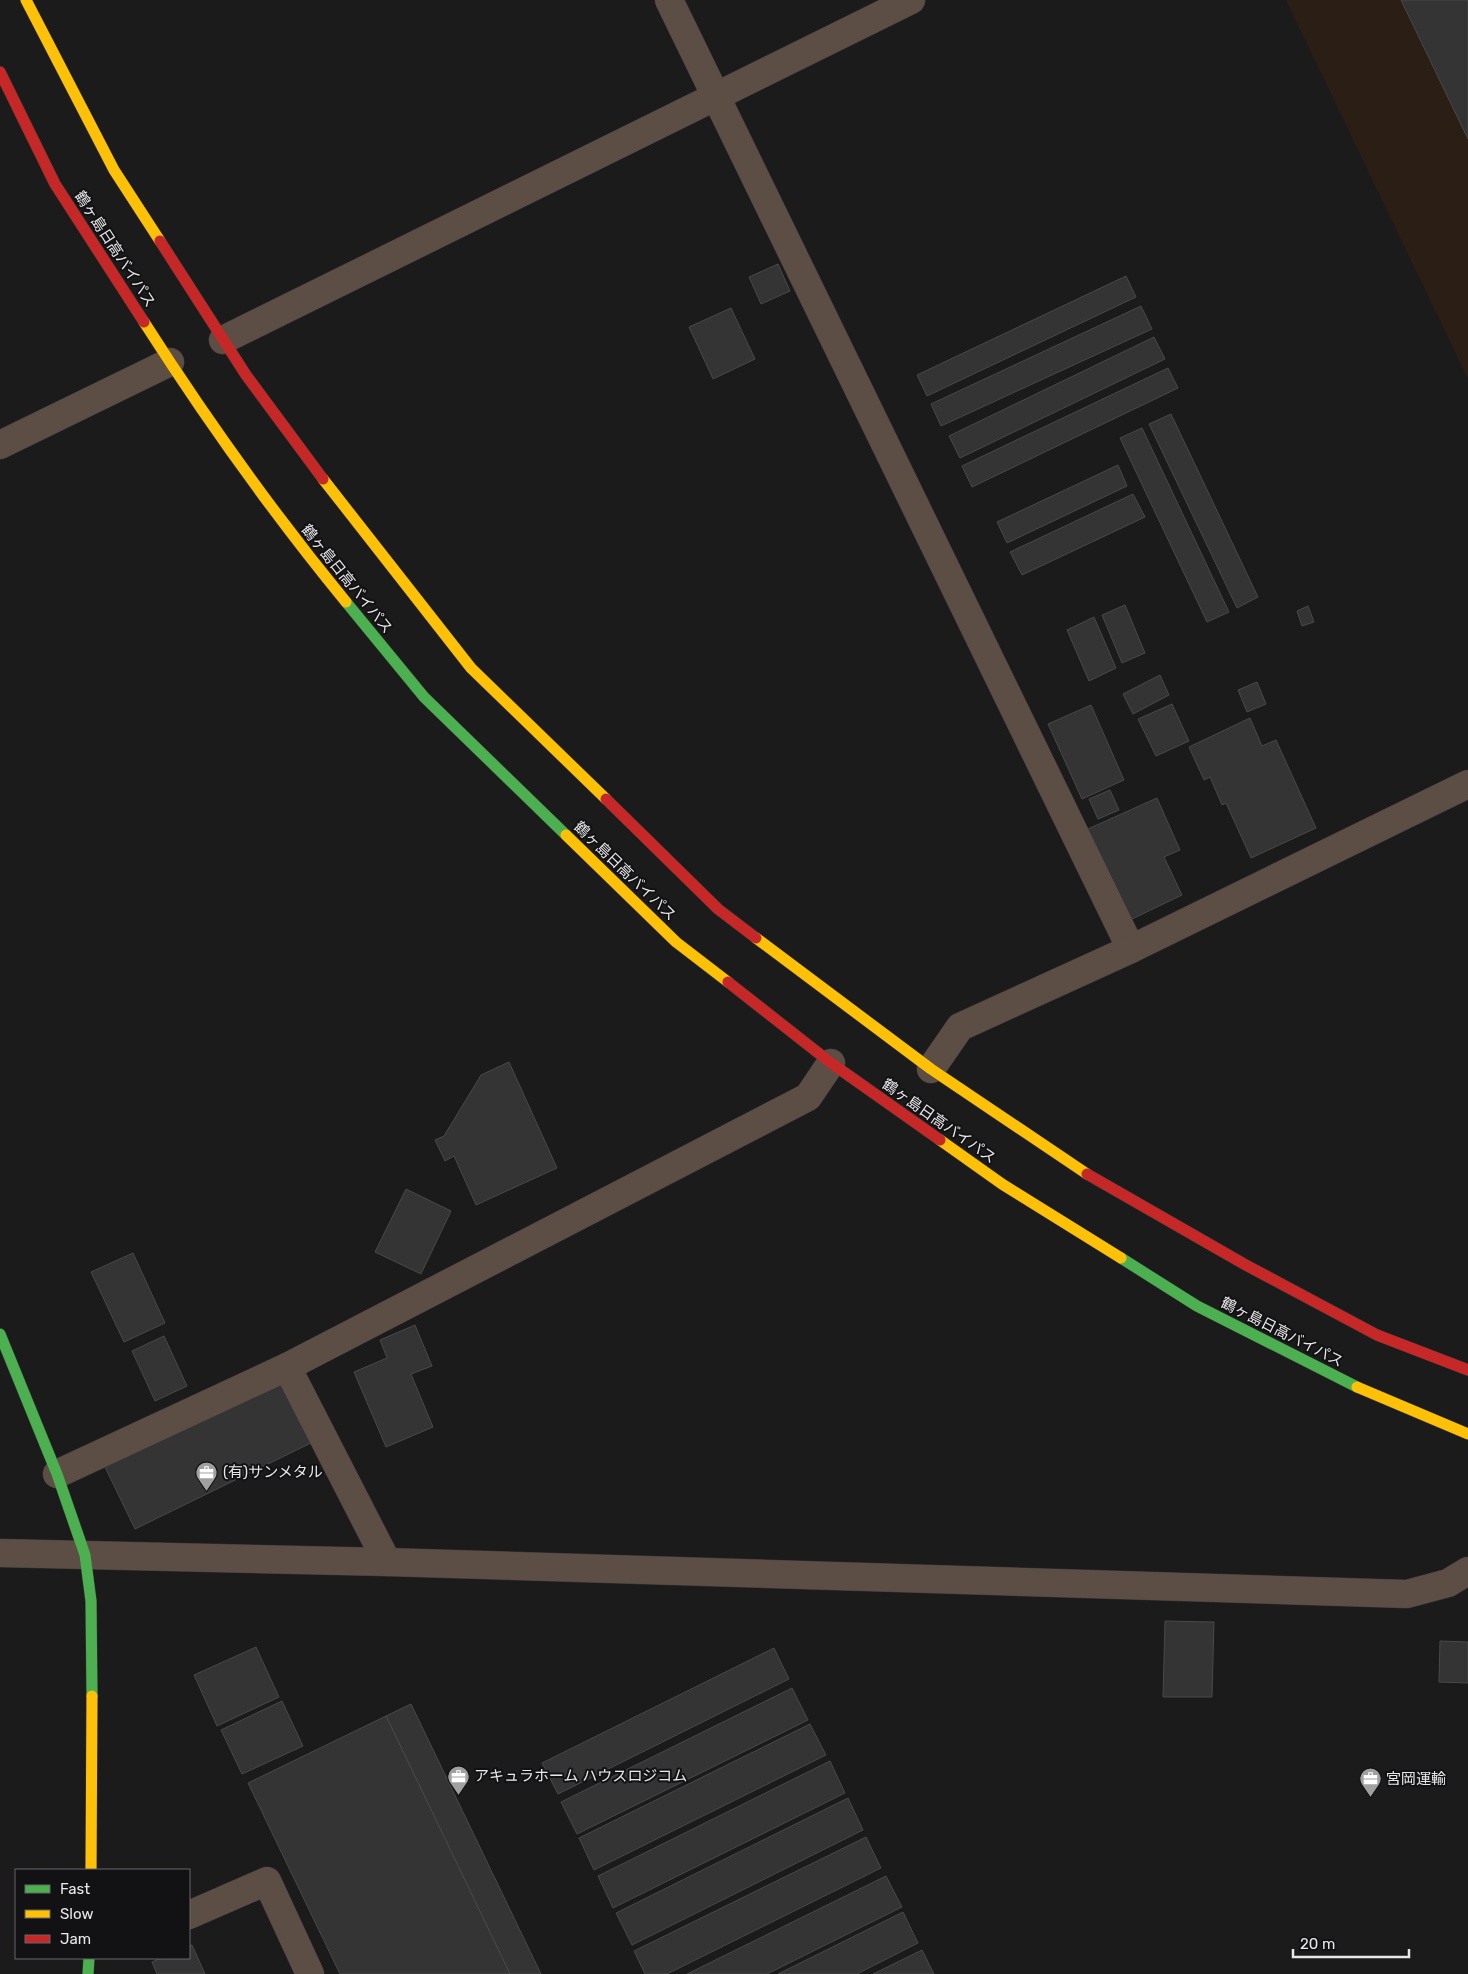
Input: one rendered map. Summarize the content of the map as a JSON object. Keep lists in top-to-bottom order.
{
  "streets": {
    "main road": ["鶴ヶ島日高バイパス"]
  },
  "places": {
    "office": ["(有)サンメタル", "アキュラホーム ハウスロジコム", "宮岡運輸"]
  },
  "legend": ["Fast", "Slow", "Jam"],
  "scale_bar": "20 m"
}
